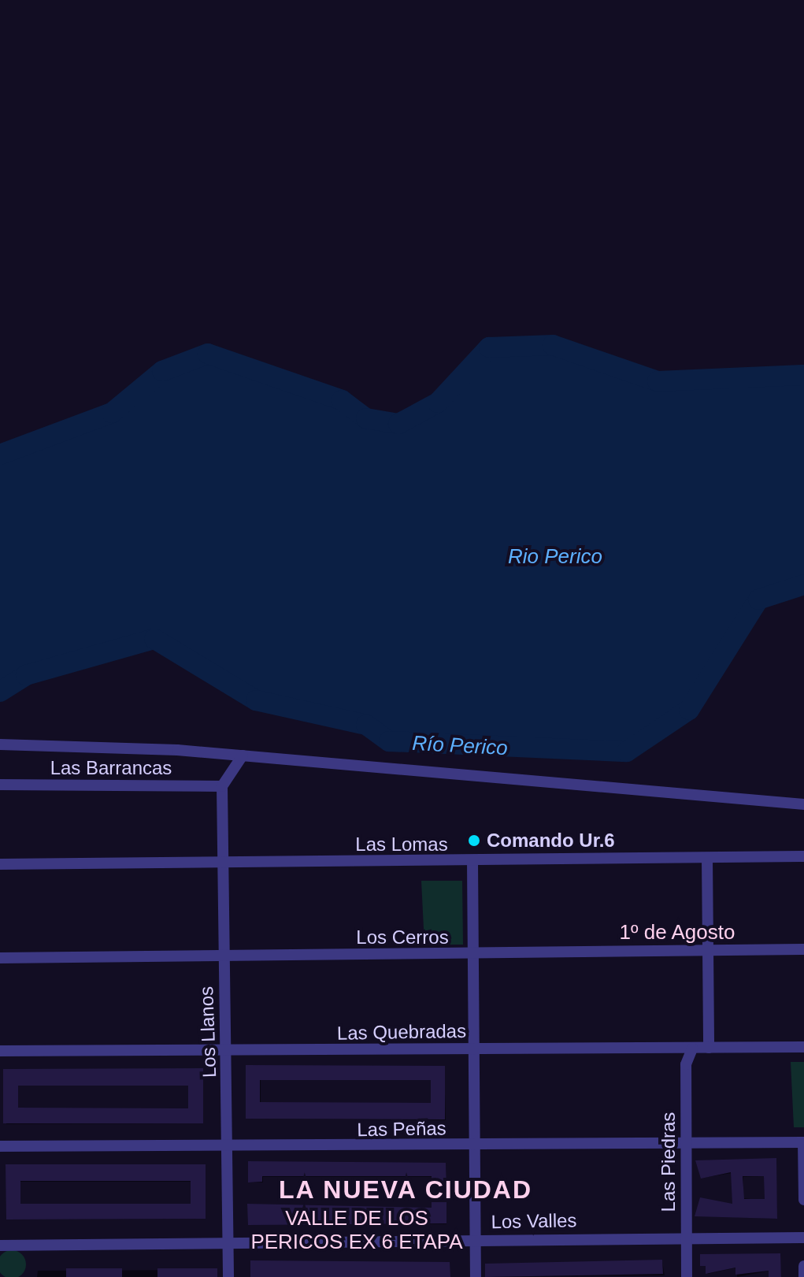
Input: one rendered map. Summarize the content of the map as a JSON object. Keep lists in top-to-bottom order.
{
  "streets": {
    "street": [
      "Las Barrancas",
      "Las Lomas",
      "Los Cerros",
      "Los Llanos",
      "Las Quebradas",
      "Las Peñas",
      "Las Piedras",
      "Los Valles"
    ]
  },
  "crossings": [
    ["Las Barrancas", "Los Llanos"],
    ["Las Lomas", "Los Llanos"],
    ["Los Cerros", "Los Llanos"],
    ["Los Llanos", "Las Quebradas"],
    ["Los Llanos", "Las Peñas"],
    ["Los Llanos", "Los Valles"],
    ["Las Quebradas", "Las Piedras"],
    ["Las Peñas", "Las Piedras"],
    ["Las Piedras", "Los Valles"]
  ],
  "districts": ["1º de Agosto", "LA NUEVA CIUDAD", "VALLE DE LOS PERICOS EX 6 ETAPA"],
  "water": ["Rio Perico", "Río Perico"],
  "places": ["Comando Ur.6"]
}
